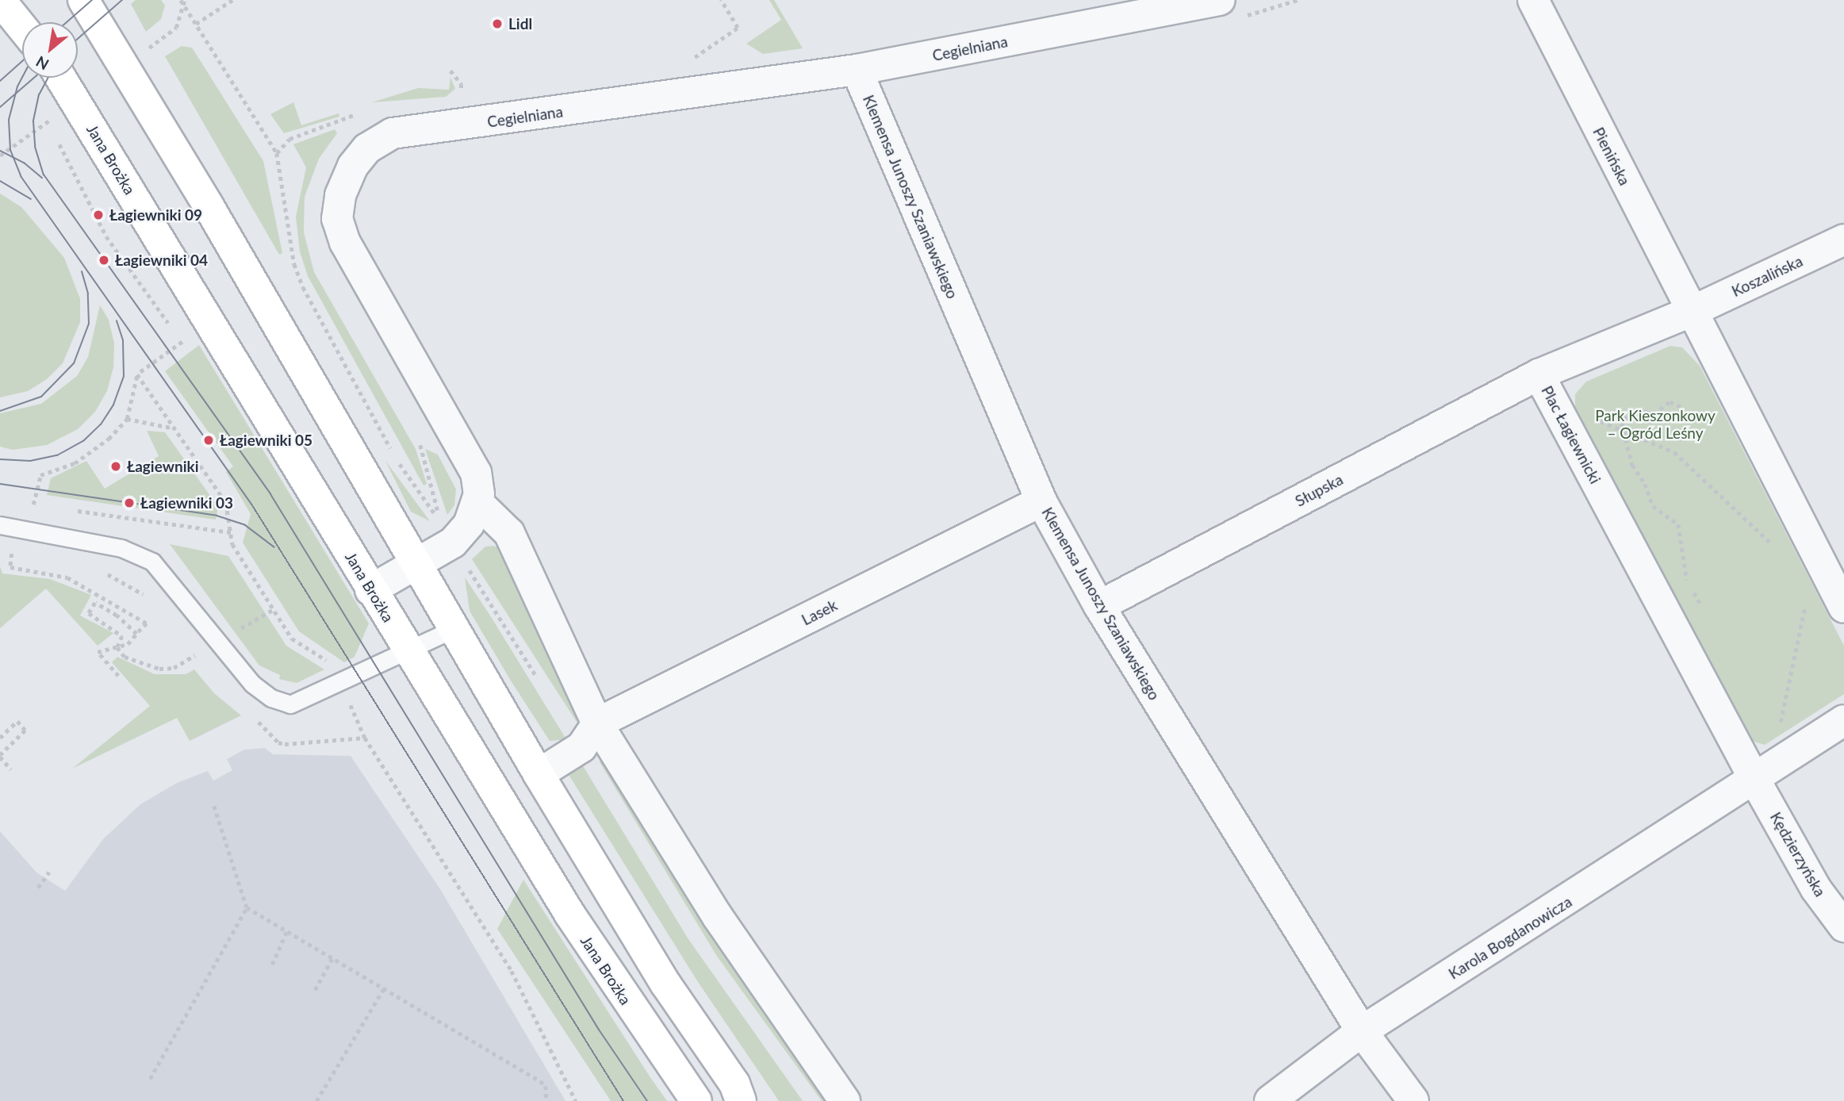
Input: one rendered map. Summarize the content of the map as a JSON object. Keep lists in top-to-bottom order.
{
  "streets": {
    "main road": ["Jana Brożka"],
    "street": [
      "Cegielniana",
      "Pienińska",
      "Klemensa Junoszy Szaniawskiego",
      "Koszalińska",
      "Plac Łagiewnicki",
      "Słupska",
      "Lasek",
      "Kędzierzyńska",
      "Karola Bogdanowicza"
    ]
  },
  "crossings": [
    ["Cegielniana", "Klemensa Junoszy Szaniawskiego"],
    ["Pienińska", "Koszalińska"],
    ["Pienińska", "Plac Łagiewnicki"],
    ["Klemensa Junoszy Szaniawskiego", "Słupska"],
    ["Klemensa Junoszy Szaniawskiego", "Lasek"],
    ["Klemensa Junoszy Szaniawskiego", "Karola Bogdanowicza"],
    ["Koszalińska", "Plac Łagiewnicki"],
    ["Plac Łagiewnicki", "Słupska"],
    ["Plac Łagiewnicki", "Kędzierzyńska"],
    ["Plac Łagiewnicki", "Karola Bogdanowicza"],
    ["Kędzierzyńska", "Karola Bogdanowicza"]
  ],
  "parks": ["Park Kieszonkowy – Ogród Leśny"],
  "places": [
    "Lidl",
    "Łagiewniki 09",
    "Łagiewniki 04",
    "Łagiewniki 05",
    "Łagiewniki",
    "Łagiewniki 03"
  ],
  "north": "bottom left"
}
